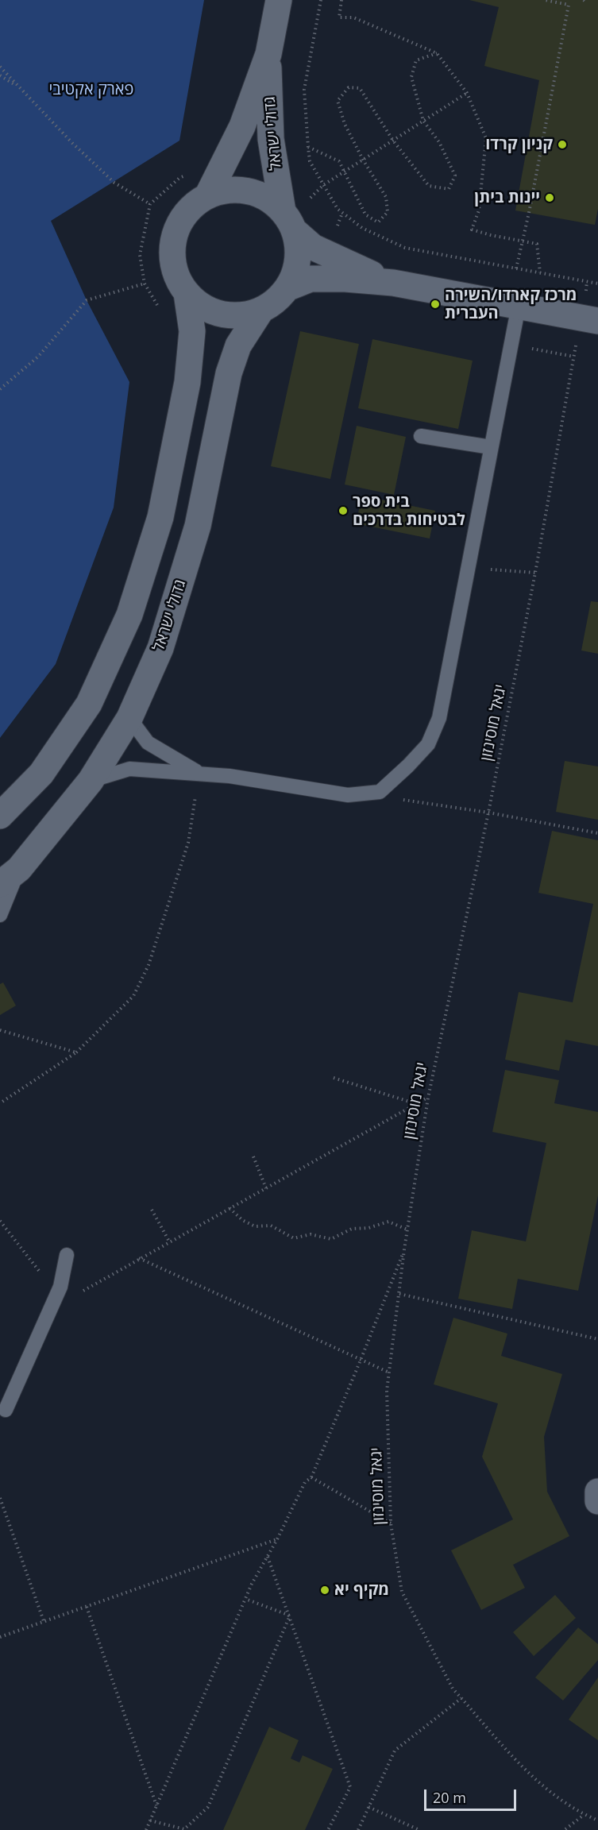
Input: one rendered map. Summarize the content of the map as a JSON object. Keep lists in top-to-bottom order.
{
  "streets": {
    "street": ["גדולי ישראל"],
    "path": ["יגאל מוסינזון"]
  },
  "parks": ["פארק אקטיבי"],
  "places": [
    "קניון קרדו",
    "יינות ביתן",
    "מרכז קארדו/השירה העברית",
    "בית ספר לבטיחות בדרכים",
    "מקיף יא"
  ],
  "scale_bar": "20 m"
}
